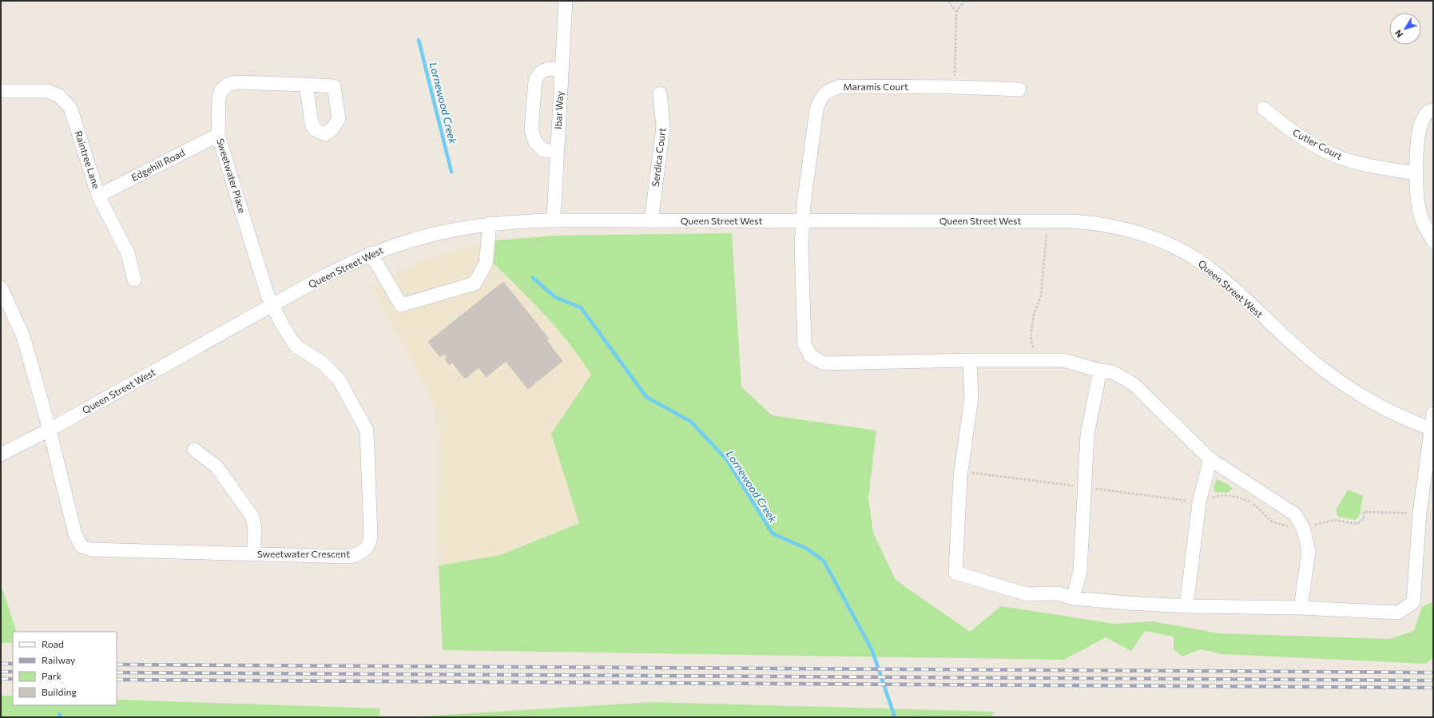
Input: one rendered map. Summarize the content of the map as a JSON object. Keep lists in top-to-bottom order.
{
  "streets": {
    "street": [
      "Maramis Court",
      "Ibar Way",
      "Cutler Court",
      "Serdica Court",
      "Raintree Lane",
      "Edgehill Road",
      "Sweetwater Place",
      "Queen Street West",
      "Sweetwater Crescent"
    ]
  },
  "crossings": [
    ["Maramis Court", "Queen Street West"],
    ["Ibar Way", "Queen Street West"],
    ["Serdica Court", "Queen Street West"],
    ["Raintree Lane", "Edgehill Road"],
    ["Edgehill Road", "Sweetwater Place"],
    ["Sweetwater Place", "Queen Street West"],
    ["Sweetwater Place", "Sweetwater Crescent"],
    ["Queen Street West", "Sweetwater Crescent"]
  ],
  "water": ["Lornewood Creek"],
  "legend": [
    "Road",
    "Railway",
    "Park",
    "Building"
  ],
  "north": "bottom left"
}
